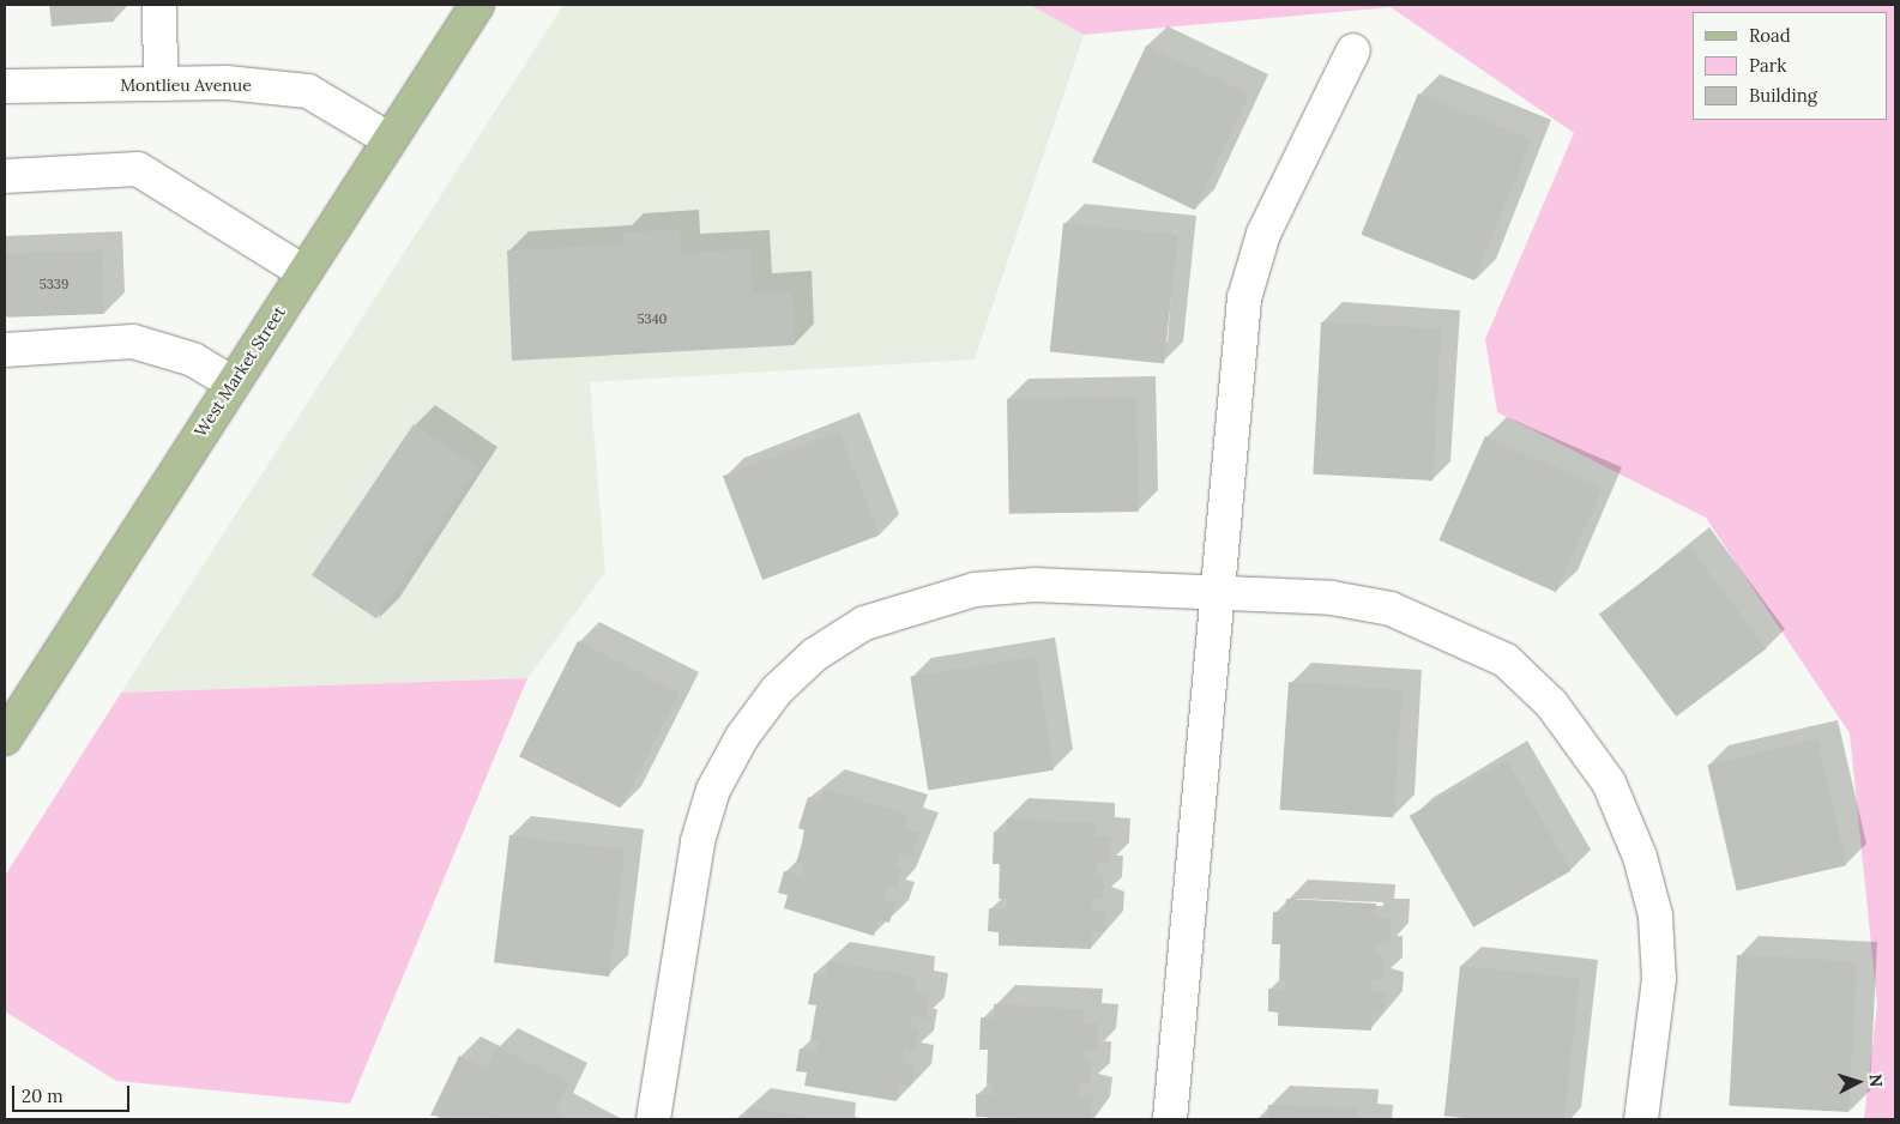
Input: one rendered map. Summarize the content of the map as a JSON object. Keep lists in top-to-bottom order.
{
  "streets": {
    "main road": ["West Market Street"],
    "street": ["Montlieu Avenue"]
  },
  "crossings": [
    ["Montlieu Avenue", "West Market Street"]
  ],
  "house_numbers": ["5339", "5340"],
  "legend": ["Road", "Park", "Building"],
  "scale_bar": "20 m",
  "north": "right"
}
